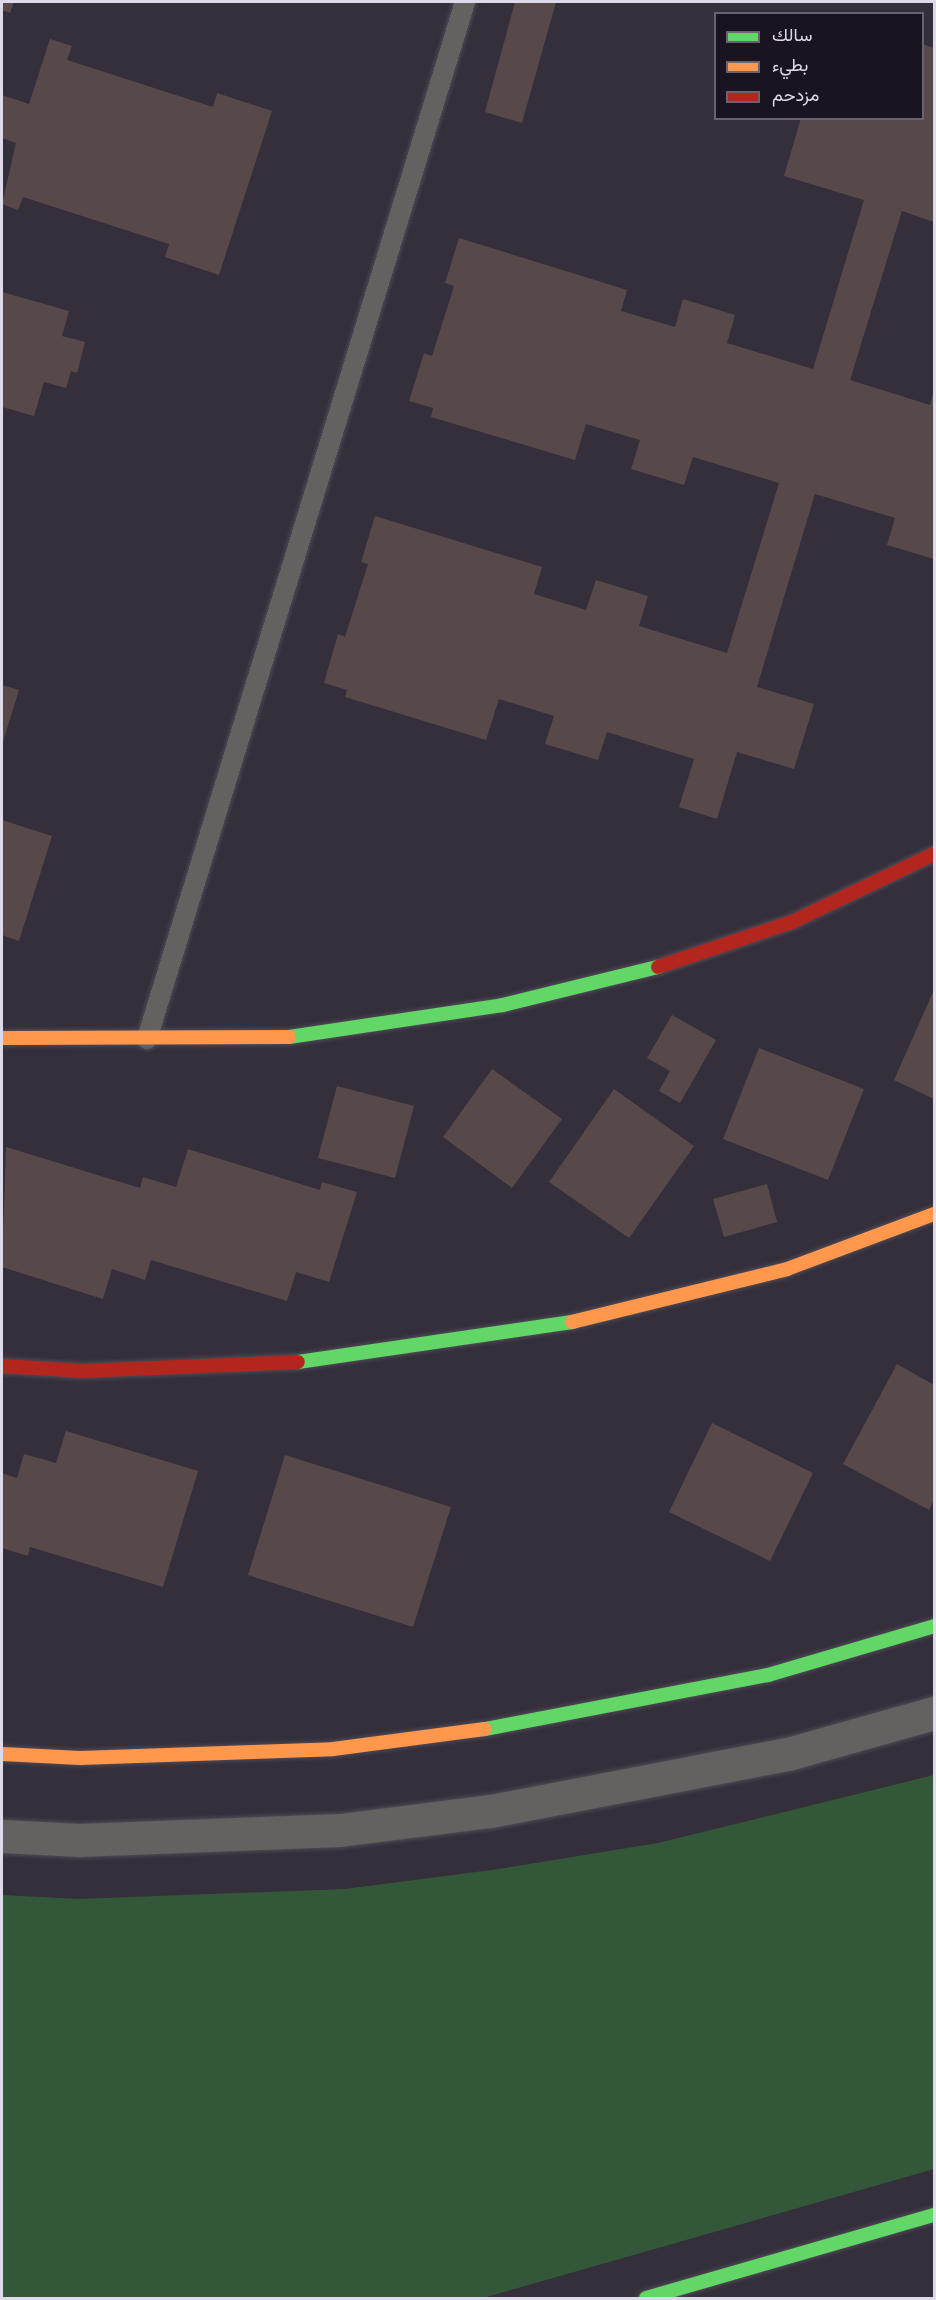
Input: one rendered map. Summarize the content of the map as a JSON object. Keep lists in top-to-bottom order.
{
  "legend": ["سالك", "بطيء", "مزدحم"]
}
